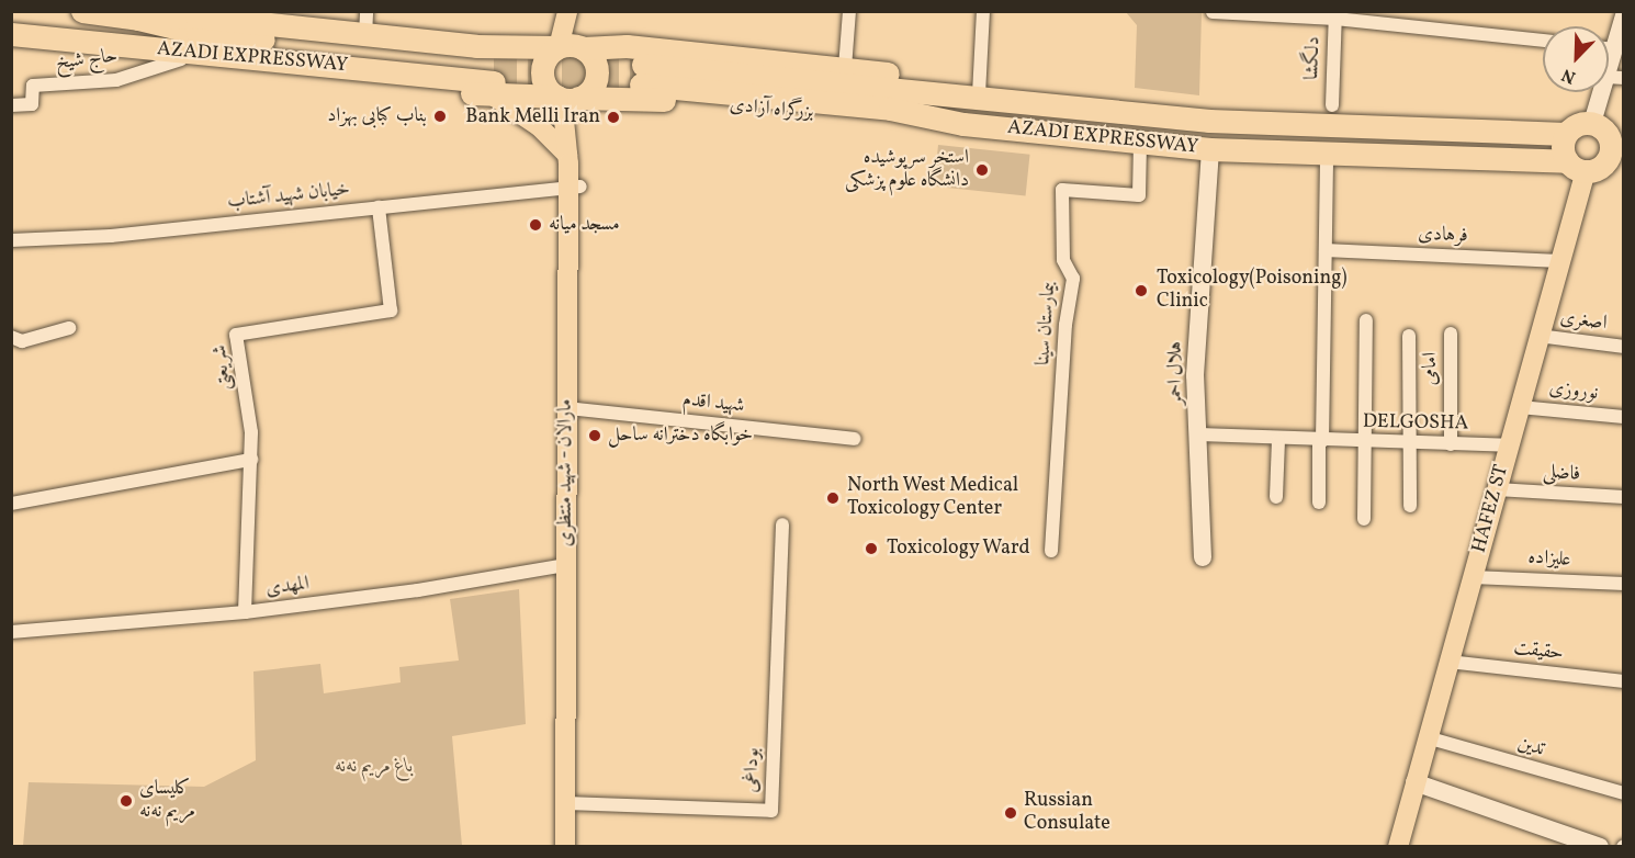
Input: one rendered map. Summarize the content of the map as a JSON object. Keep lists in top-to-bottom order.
{
  "streets": {
    "highway": ["AZADI EXPRESSWAY", "بزرگراه آزادی"],
    "main road": ["مارالان - شهید منتظری", "HAFEZ ST"],
    "street": [
      "دلگشا",
      "حاج شیخ",
      "خیابان شهید آشتاب",
      "فرهادی",
      "اصغری",
      "بیمارستان سینا",
      "شریعتی",
      "امامی",
      "هلال احمر",
      "نوروزی",
      "شهید اقدم",
      "DELGOSHA",
      "فاضلی",
      "علیزاده",
      "المهدی",
      "حقیقت",
      "تدین",
      "بوداغی"
    ]
  },
  "crossings": [
    ["AZADI EXPRESSWAY", "بزرگراه آزادی"],
    ["AZADI EXPRESSWAY", "بیمارستان سینا"],
    ["AZADI EXPRESSWAY", "هلال احمر"],
    ["AZADI EXPRESSWAY", "HAFEZ ST"],
    ["بزرگراه آزادی", "مارالان - شهید منتظری"],
    ["خیابان شهید آشتاب", "شریعتی"],
    ["خیابان شهید آشتاب", "مارالان - شهید منتظری"],
    ["فرهادی", "HAFEZ ST"],
    ["اصغری", "HAFEZ ST"],
    ["شریعتی", "المهدی"],
    ["امامی", "DELGOSHA"],
    ["هلال احمر", "DELGOSHA"],
    ["نوروزی", "HAFEZ ST"],
    ["شهید اقدم", "مارالان - شهید منتظری"],
    ["DELGOSHA", "HAFEZ ST"],
    ["مارالان - شهید منتظری", "المهدی"],
    ["مارالان - شهید منتظری", "بوداغی"],
    ["فاضلی", "HAFEZ ST"],
    ["HAFEZ ST", "علیزاده"],
    ["HAFEZ ST", "حقیقت"],
    ["HAFEZ ST", "تدین"]
  ],
  "parks": ["باغ مریم نه‌نه"],
  "places": [
    "بناب کبابی بهزاد",
    "Bank Melli Iran",
    "استخر سرپوشیده دانشگاه علوم پزشکی",
    "مسجد میانه",
    "Toxicology(Poisoning) Clinic",
    "خوابگاه دخترانه ساحل",
    "North West Medical Toxicology Center",
    "Toxicology Ward",
    "کلیسای مریم نه‌نه",
    "Russian Consulate"
  ],
  "north": "bottom left"
}
